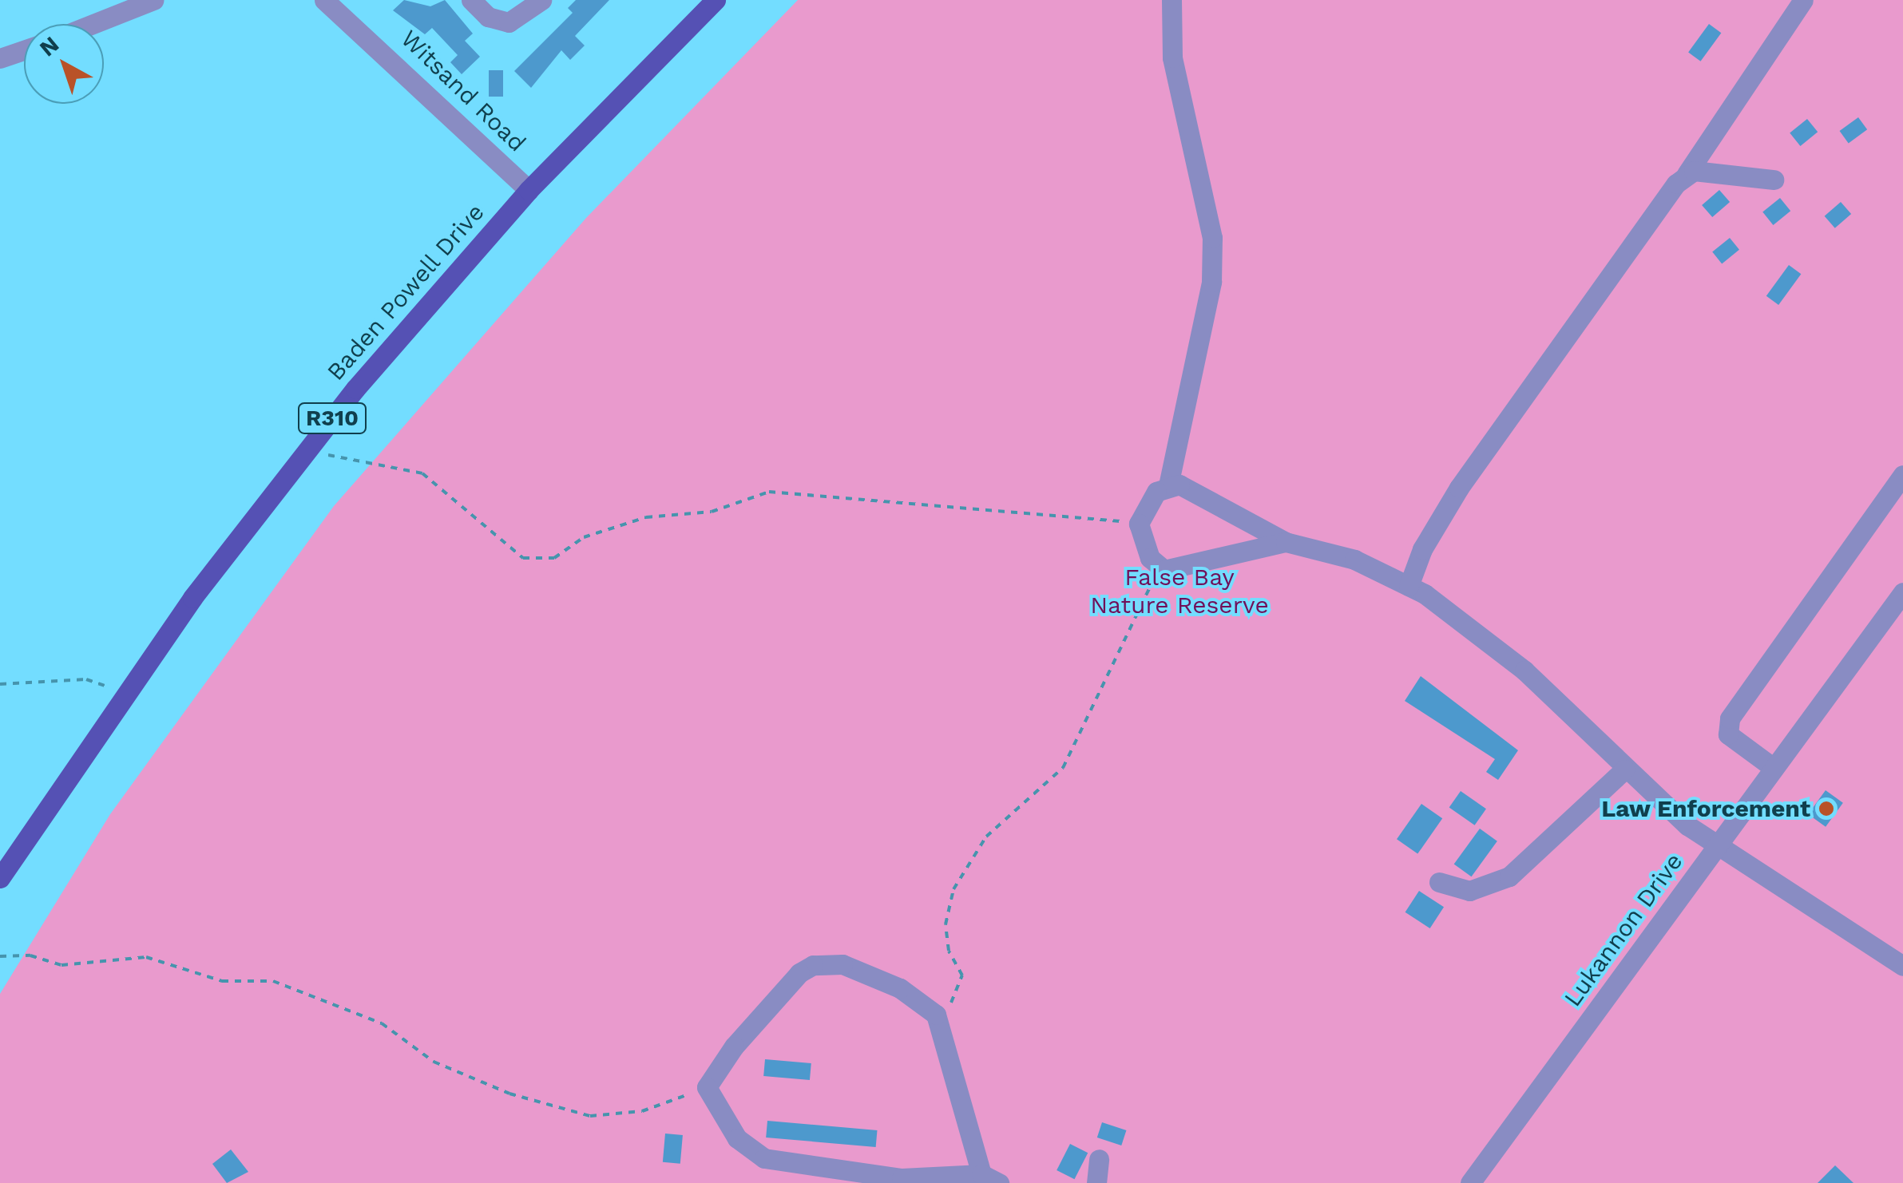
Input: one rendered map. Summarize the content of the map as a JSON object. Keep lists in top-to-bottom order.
{
  "streets": {
    "main road": ["Baden Powell Drive", "R310"],
    "street": ["Witsand Road", "Lukannon Drive"]
  },
  "crossings": [
    ["Witsand Road", "Baden Powell Drive"]
  ],
  "parks": ["False Bay Nature Reserve"],
  "places": ["Law Enforcement"],
  "north": "top left"
}
